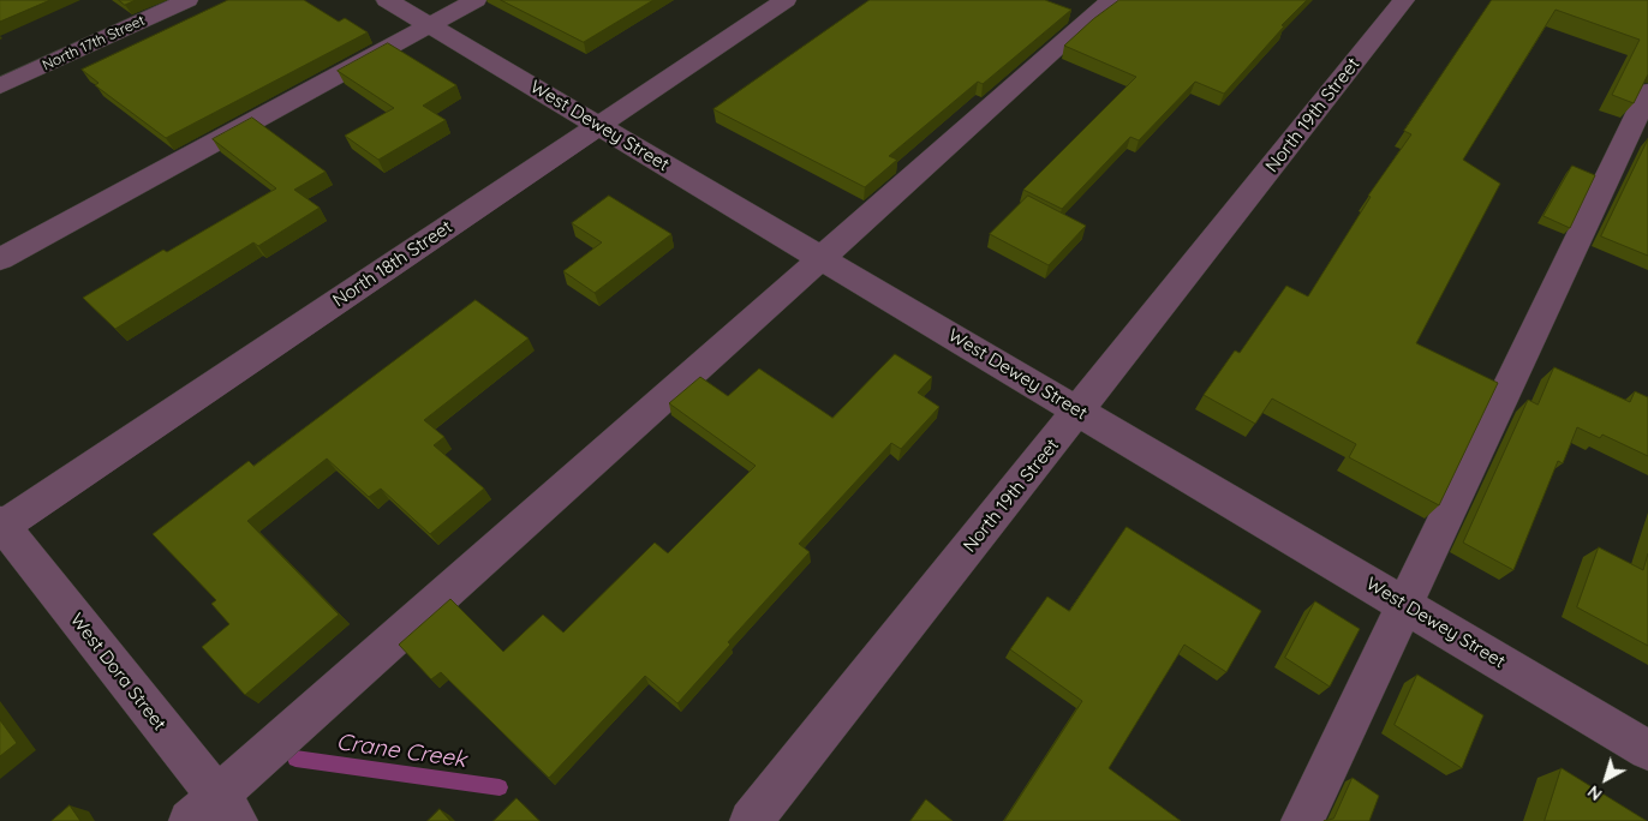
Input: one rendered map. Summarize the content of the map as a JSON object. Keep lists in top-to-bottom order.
{
  "streets": {
    "street": [
      "North 17th Street",
      "North 19th Street",
      "West Dewey Street",
      "North 18th Street",
      "West Dora Street"
    ]
  },
  "crossings": [
    ["North 19th Street", "West Dewey Street"],
    ["West Dewey Street", "North 18th Street"],
    ["North 18th Street", "West Dora Street"]
  ],
  "water": ["Crane Creek"],
  "north": "bottom left"
}
